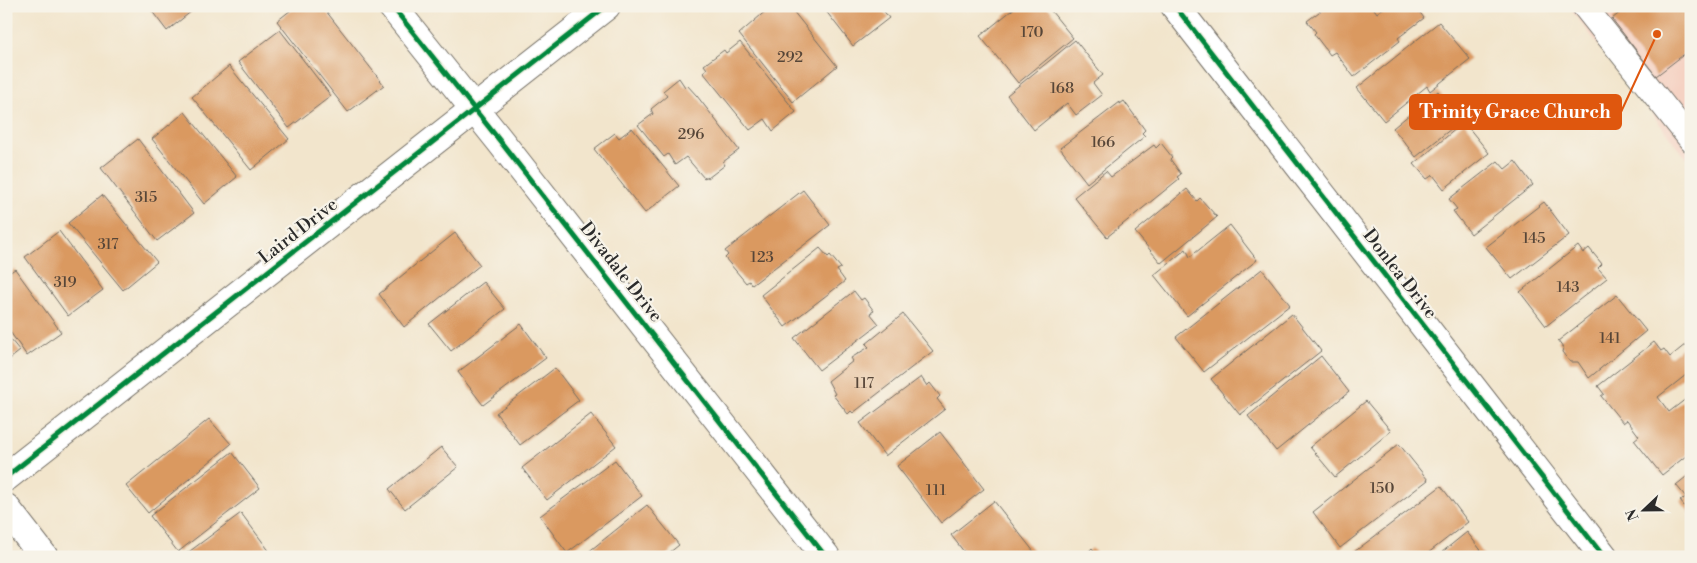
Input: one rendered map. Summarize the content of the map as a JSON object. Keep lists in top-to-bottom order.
{
  "streets": {
    "street": ["Laird Drive", "Divadale Drive", "Donlea Drive"]
  },
  "crossings": [
    ["Laird Drive", "Divadale Drive"]
  ],
  "places": ["Trinity Grace Church"],
  "house_numbers": [
    "170",
    "292",
    "168",
    "296",
    "166",
    "315",
    "145",
    "317",
    "123",
    "319",
    "143",
    "141",
    "117",
    "150",
    "111"
  ],
  "north": "left"
}
